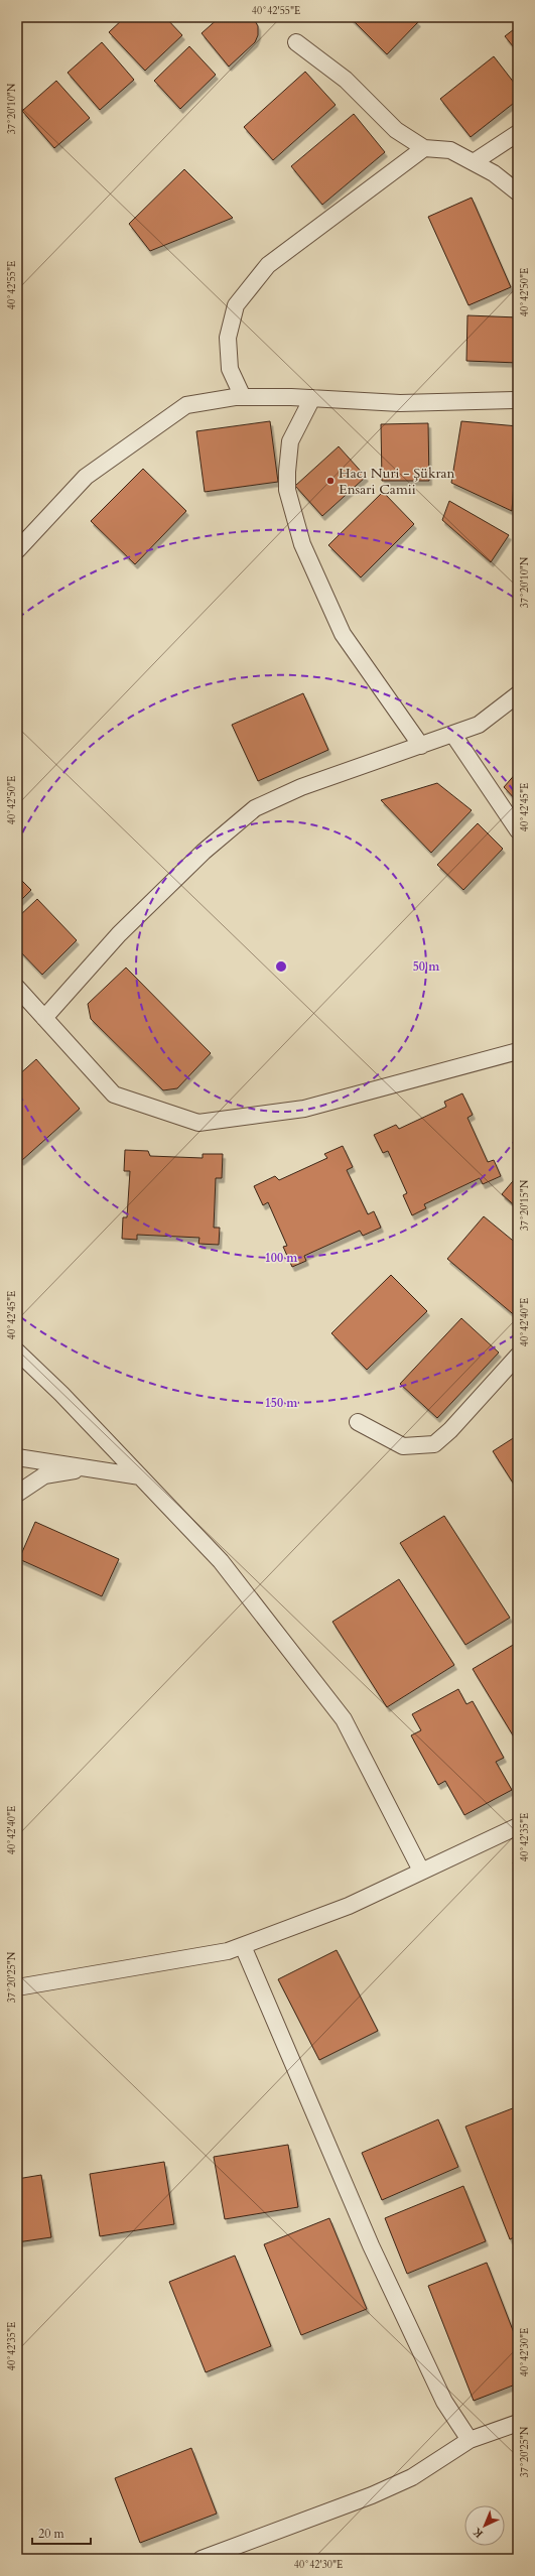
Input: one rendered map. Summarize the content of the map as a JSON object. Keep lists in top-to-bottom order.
{
  "places": ["Hacı Nuri - Şükran Ensari Camii"],
  "scale_bar": "20 m",
  "north": "bottom left",
  "coordinates": [
    "40°42'55\"E",
    "37°20'10\"N",
    "40°42'50\"E",
    "40°42'45\"E",
    "37°20'15\"N",
    "40°42'40\"E",
    "40°42'35\"E",
    "37°20'25\"N",
    "40°42'30\"E"
  ],
  "rings": ["50 m", "100 m", "150 m"]
}
